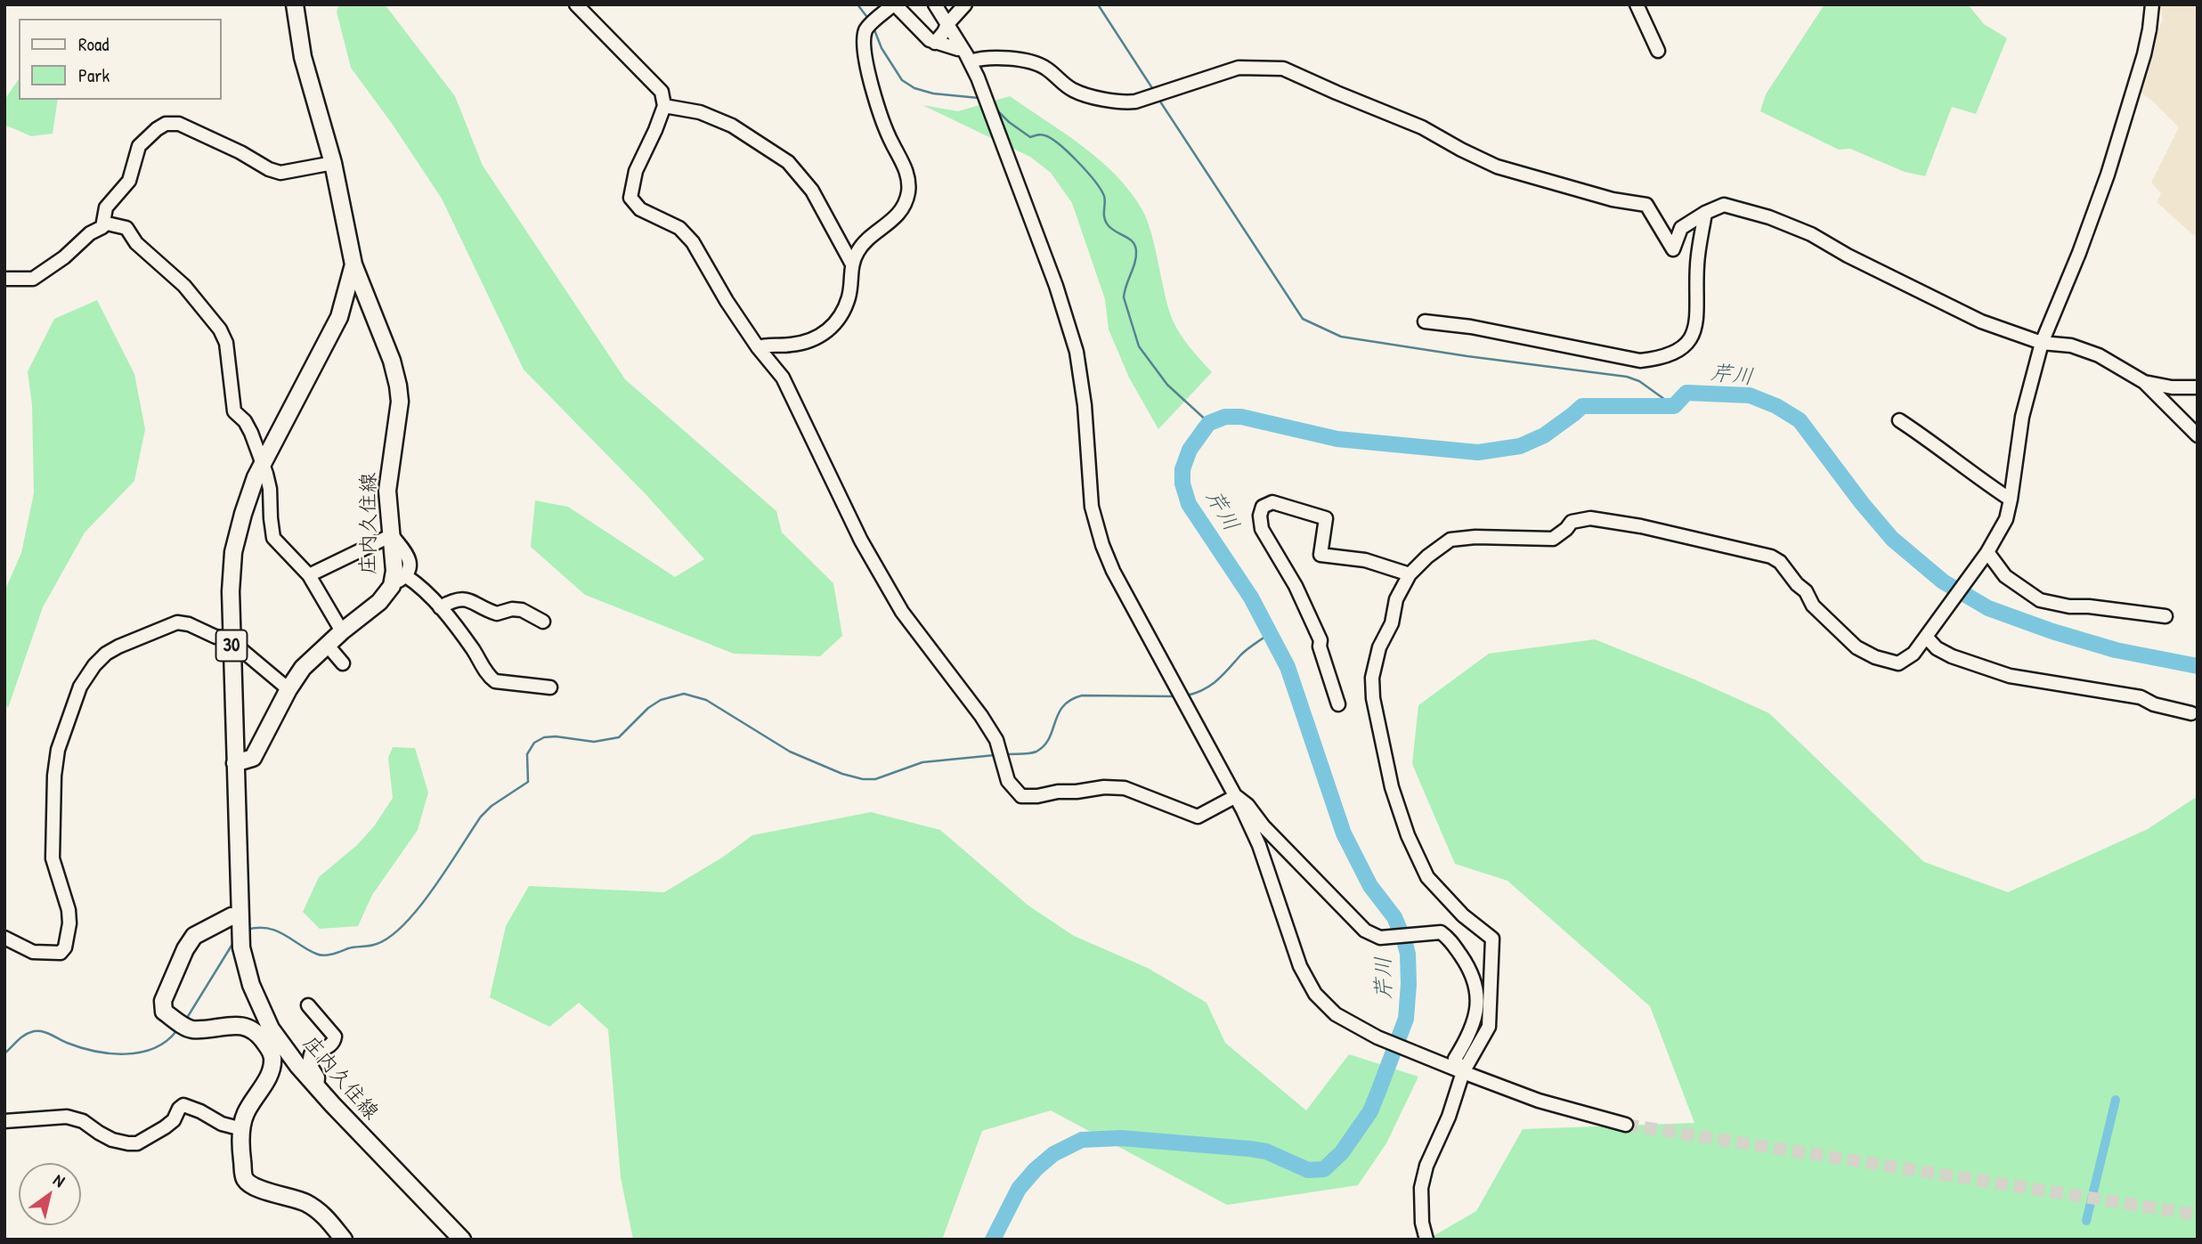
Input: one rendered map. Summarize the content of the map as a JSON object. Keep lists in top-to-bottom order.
{
  "streets": {
    "main road": ["庄内久住線", "30"]
  },
  "water": ["芹川"],
  "legend": ["Road", "Park"],
  "north": "top right"
}
